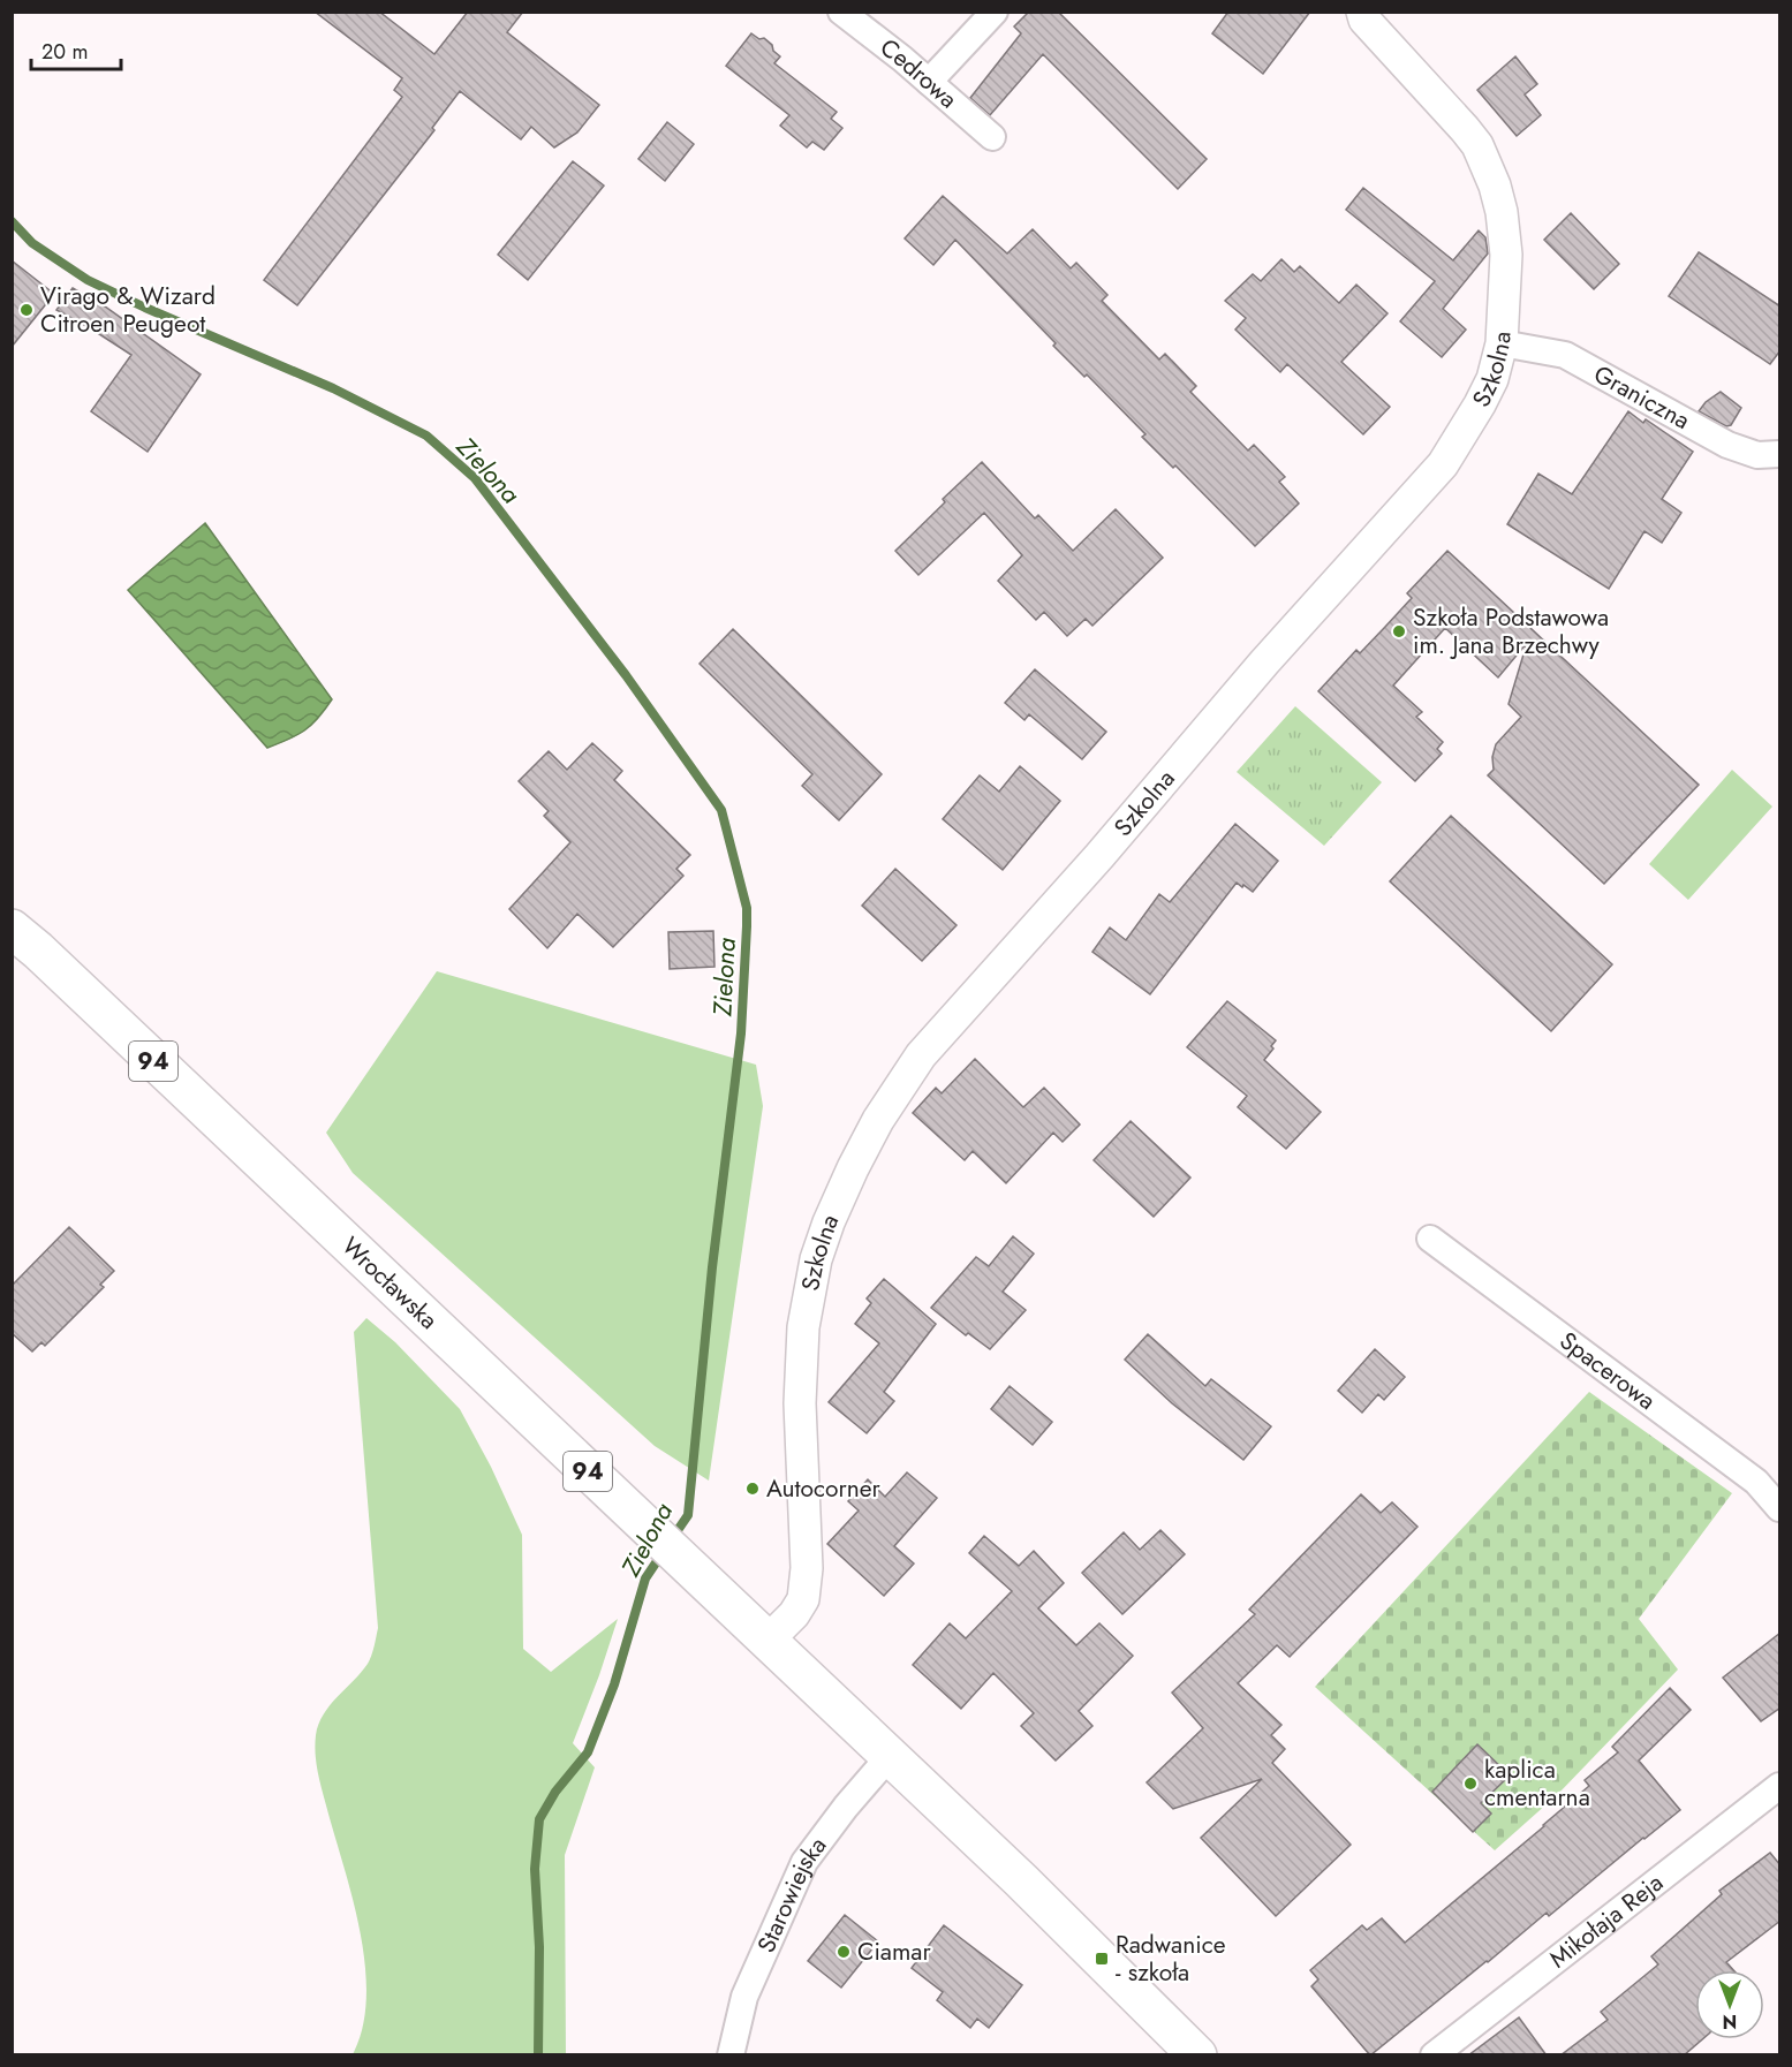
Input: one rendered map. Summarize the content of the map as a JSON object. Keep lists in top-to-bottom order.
{
  "streets": {
    "main road": ["94", "Wrocławska"],
    "street": [
      "Cedrowa",
      "Szkolna",
      "Graniczna",
      "Spacerowa",
      "Starowiejska",
      "Mikołaja Reja"
    ]
  },
  "crossings": [
    ["Szkolna", "Graniczna"],
    ["Szkolna", "94"],
    ["Szkolna", "Wrocławska"],
    ["94", "Wrocławska"],
    ["94", "Starowiejska"]
  ],
  "water": ["Zielona"],
  "places": {
    "other": [
      "Virago & Wizard Citroen Peugeot",
      "Szkoła Podstawowa im. Jana Brzechwy",
      "Autocorner",
      "kaplica cmentarna",
      "Ciamar"
    ],
    "transit": ["Radwanice - szkoła"]
  },
  "scale_bar": "20 m",
  "north": "bottom"
}
